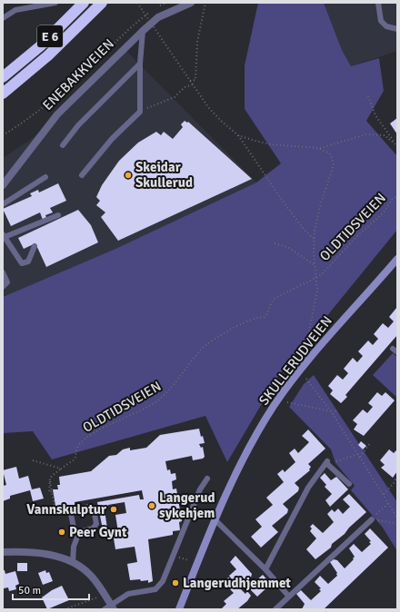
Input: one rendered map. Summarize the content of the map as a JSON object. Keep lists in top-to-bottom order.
{
  "streets": {
    "highway": ["E 6"],
    "main road": ["SKULLERUDVEIEN"],
    "street": ["ENEBAKKVEIEN"],
    "path": ["OLDTIDSVEIEN"]
  },
  "places": [
    "Skeidar Skullerud",
    "Langerud sykehjem",
    "Vannskulptur",
    "Peer Gynt",
    "Langerudhjemmet"
  ],
  "scale_bar": "50 m"
}
